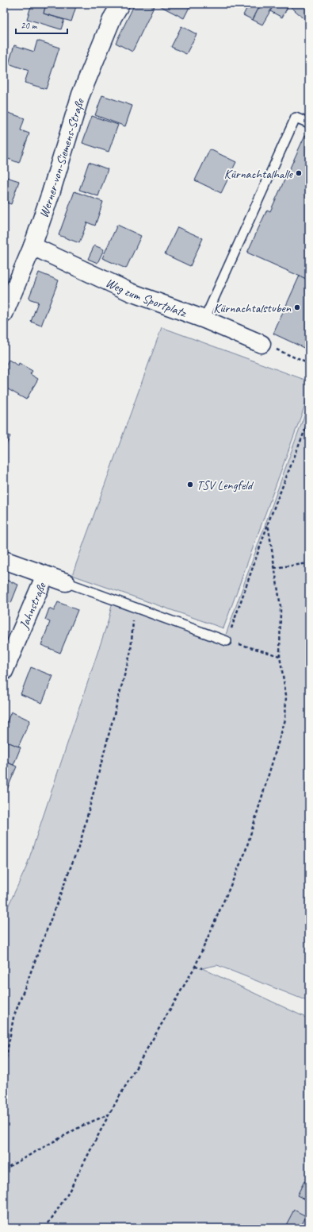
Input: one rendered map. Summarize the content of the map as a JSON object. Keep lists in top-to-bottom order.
{
  "streets": {
    "street": ["Werner-von-Siemens-Straße", "Weg zum Sportplatz", "Jahnstraße"]
  },
  "crossings": [
    ["Werner-von-Siemens-Straße", "Weg zum Sportplatz"]
  ],
  "places": ["Kürnachtalhalle", "Kürnachtalstuben", "TSV Lengfeld"],
  "scale_bar": "20 m"
}
